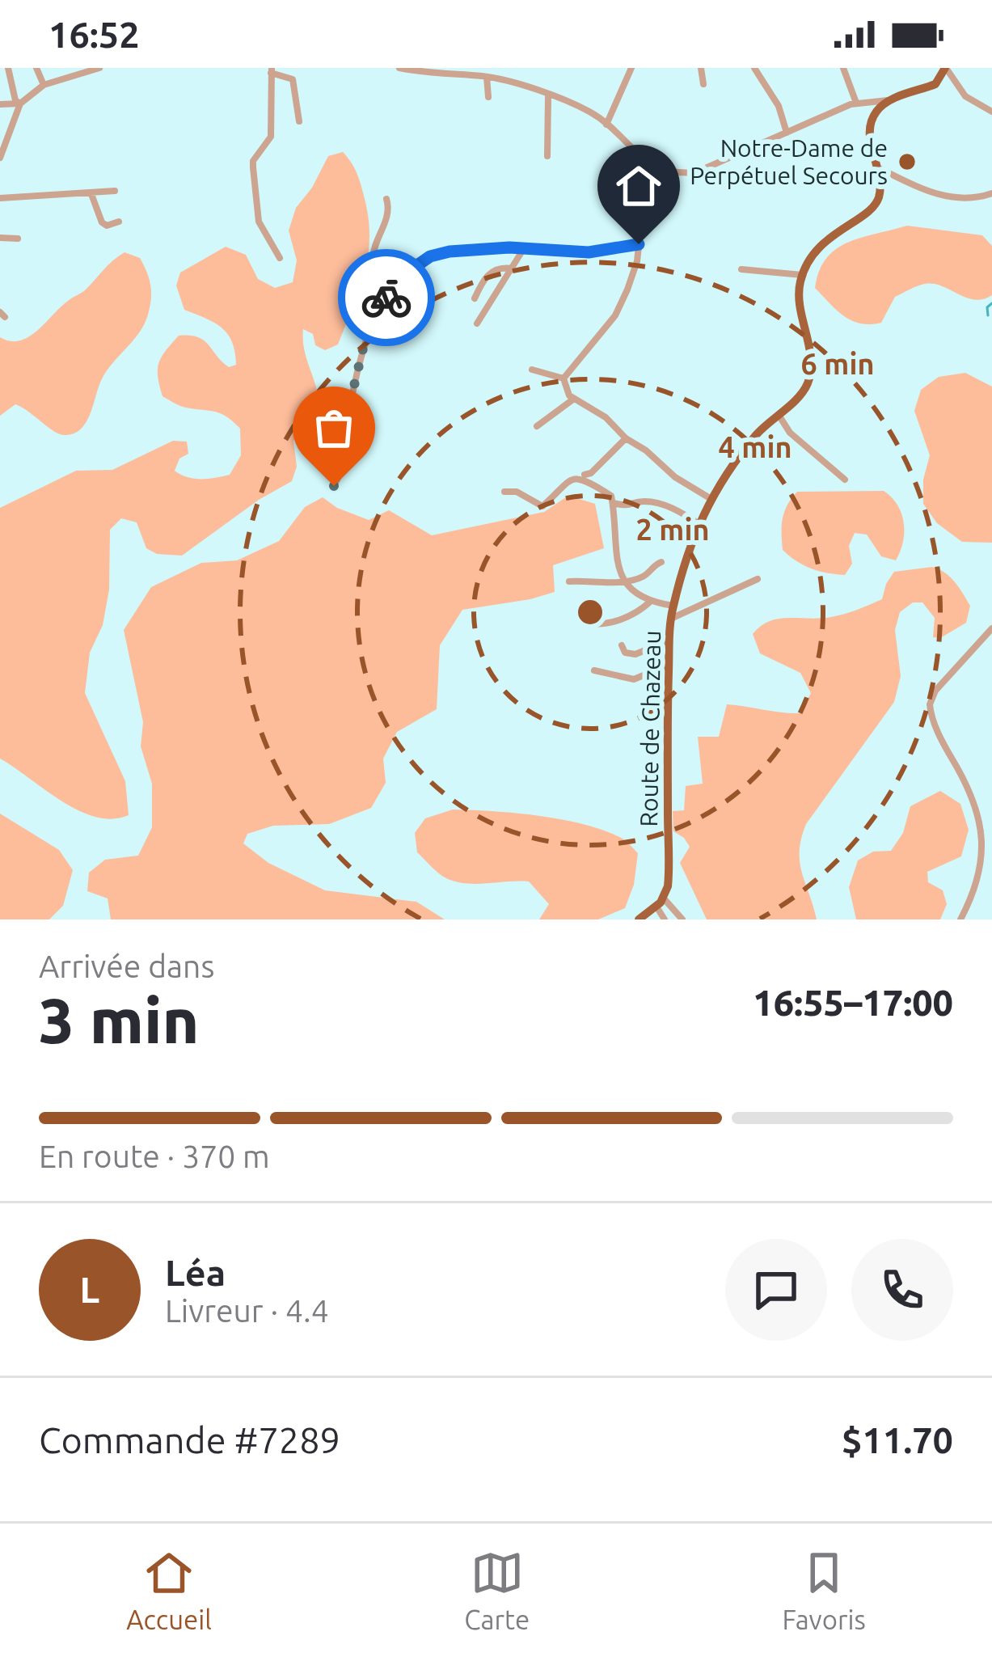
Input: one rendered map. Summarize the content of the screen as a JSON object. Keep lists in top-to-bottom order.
{
  "streets": {
    "main road": ["Route de Chazeau"]
  },
  "places": ["Notre-Dame de Perpétuel Secours"],
  "page": {
    "status": "16:52",
    "heading": ["3 min", "Arrivée dans", "16:55–17:00"],
    "panel": [
      "Léa",
      "Livreur · 4.4",
      "Commande #7289",
      "$11.70"
    ],
    "bar": "En route · 370 m",
    "round": "L",
    "tabs": ["Accueil", "Carte", "Favoris"]
  },
  "rings": ["6 min", "4 min", "2 min"]
}
